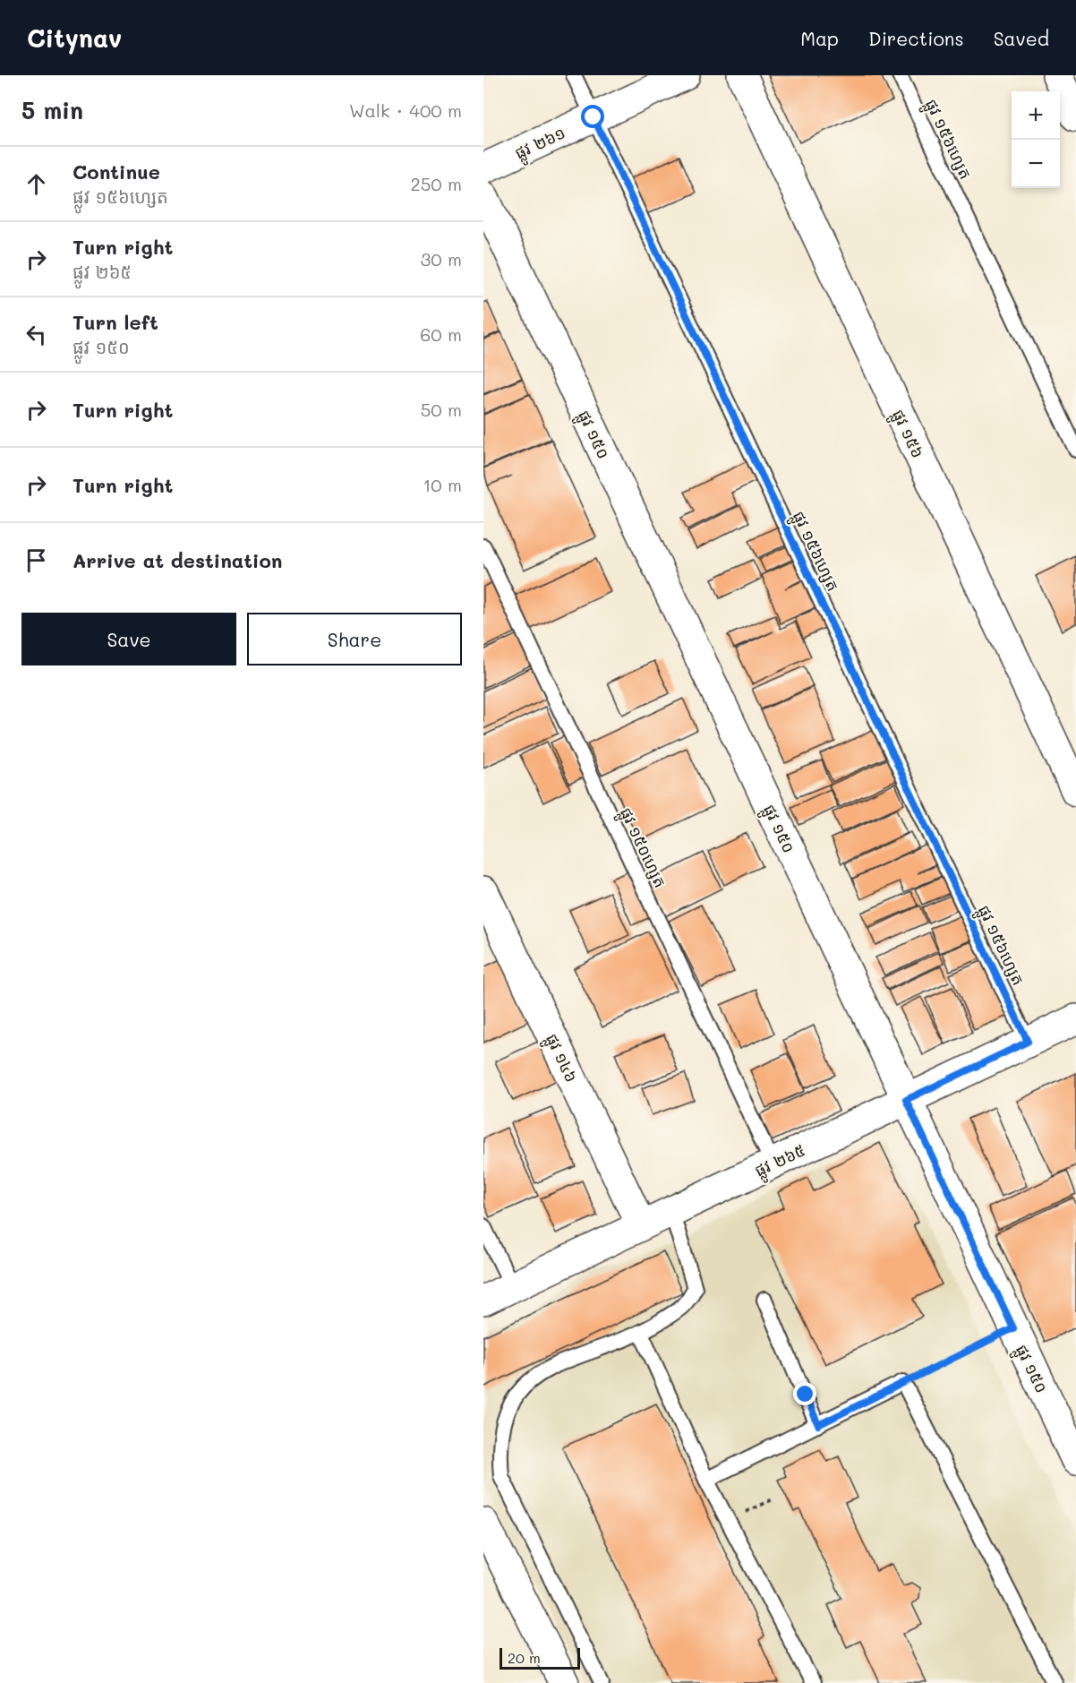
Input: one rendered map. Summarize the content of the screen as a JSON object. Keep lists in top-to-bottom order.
{
  "streets": {
    "street": [
      "ផ្លូវ ២៦១",
      "ផ្លូវ ១៥៦",
      "ផ្លូវ ១៥០",
      "ផ្លូវ ១៤៦",
      "ផ្លូវ ២៦៥"
    ],
    "lane": ["ផ្លូវ ១៥៦ហ្សេត", "ផ្លូវ ១៥០ហ្សេត"]
  },
  "crossings": [
    ["ផ្លូវ ១៥៦ហ្សេត", "ផ្លូវ ២៦១"],
    ["ផ្លូវ ១៥៦ហ្សេត", "ផ្លូវ ២៦៥"],
    ["ផ្លូវ ១៥០", "ផ្លូវ ២៦៥"],
    ["ផ្លូវ ១៥០ហ្សេត", "ផ្លូវ ២៦៥"],
    ["ផ្លូវ ១៤៦", "ផ្លូវ ២៦៥"]
  ],
  "scale_bar": "20 m",
  "page": {
    "header": "Citynav",
    "nav": ["Map", "Directions", "Saved"],
    "heading": ["5 min", "Walk · 400 m"],
    "map_buttons": ["+", "−"],
    "list": [
      ["Continue", "ផ្លូវ ១៥៦ហ្សេត", "250 m"],
      ["Turn right", "ផ្លូវ ២៦៥", "30 m"],
      ["Turn left", "ផ្លូវ ១៥០", "60 m"],
      ["Turn right", "50 m"],
      ["Turn right", "10 m"],
      "Arrive at destination"
    ],
    "buttons": ["Save", "Share"],
    "scale": "20 m"
  }
}
